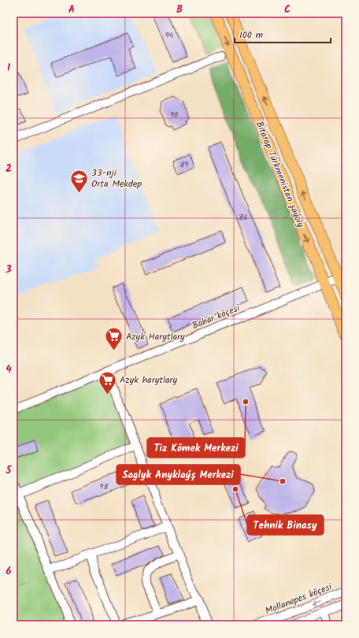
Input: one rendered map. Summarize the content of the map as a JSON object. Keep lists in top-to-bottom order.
{
  "streets": {
    "main road": ["Bitarap Türkmenistan şaýoly"],
    "street": ["Bahar köçesi", "Mollanepes köçesi"]
  },
  "crossings": [
    ["Bitarap Türkmenistan şaýoly", "Bahar köçesi"]
  ],
  "places": {
    "school or university": ["33-nji Orta Mekdep"],
    "supermarket": ["Azyk Harytlary", "Azyk harytlary"],
    "other": ["Tiz Kömek Merkezi", "Saglyk Anyklaýş Merkezi", "Tehnik Binasy"]
  },
  "house_numbers": [
    "94",
    "90",
    "89",
    "86",
    "98"
  ],
  "scale_bar": "100 m",
  "grid": {
    "columns": ["A", "B", "C"],
    "rows": [
      "1",
      "2",
      "3",
      "4",
      "5",
      "6"
    ]
  }
}
